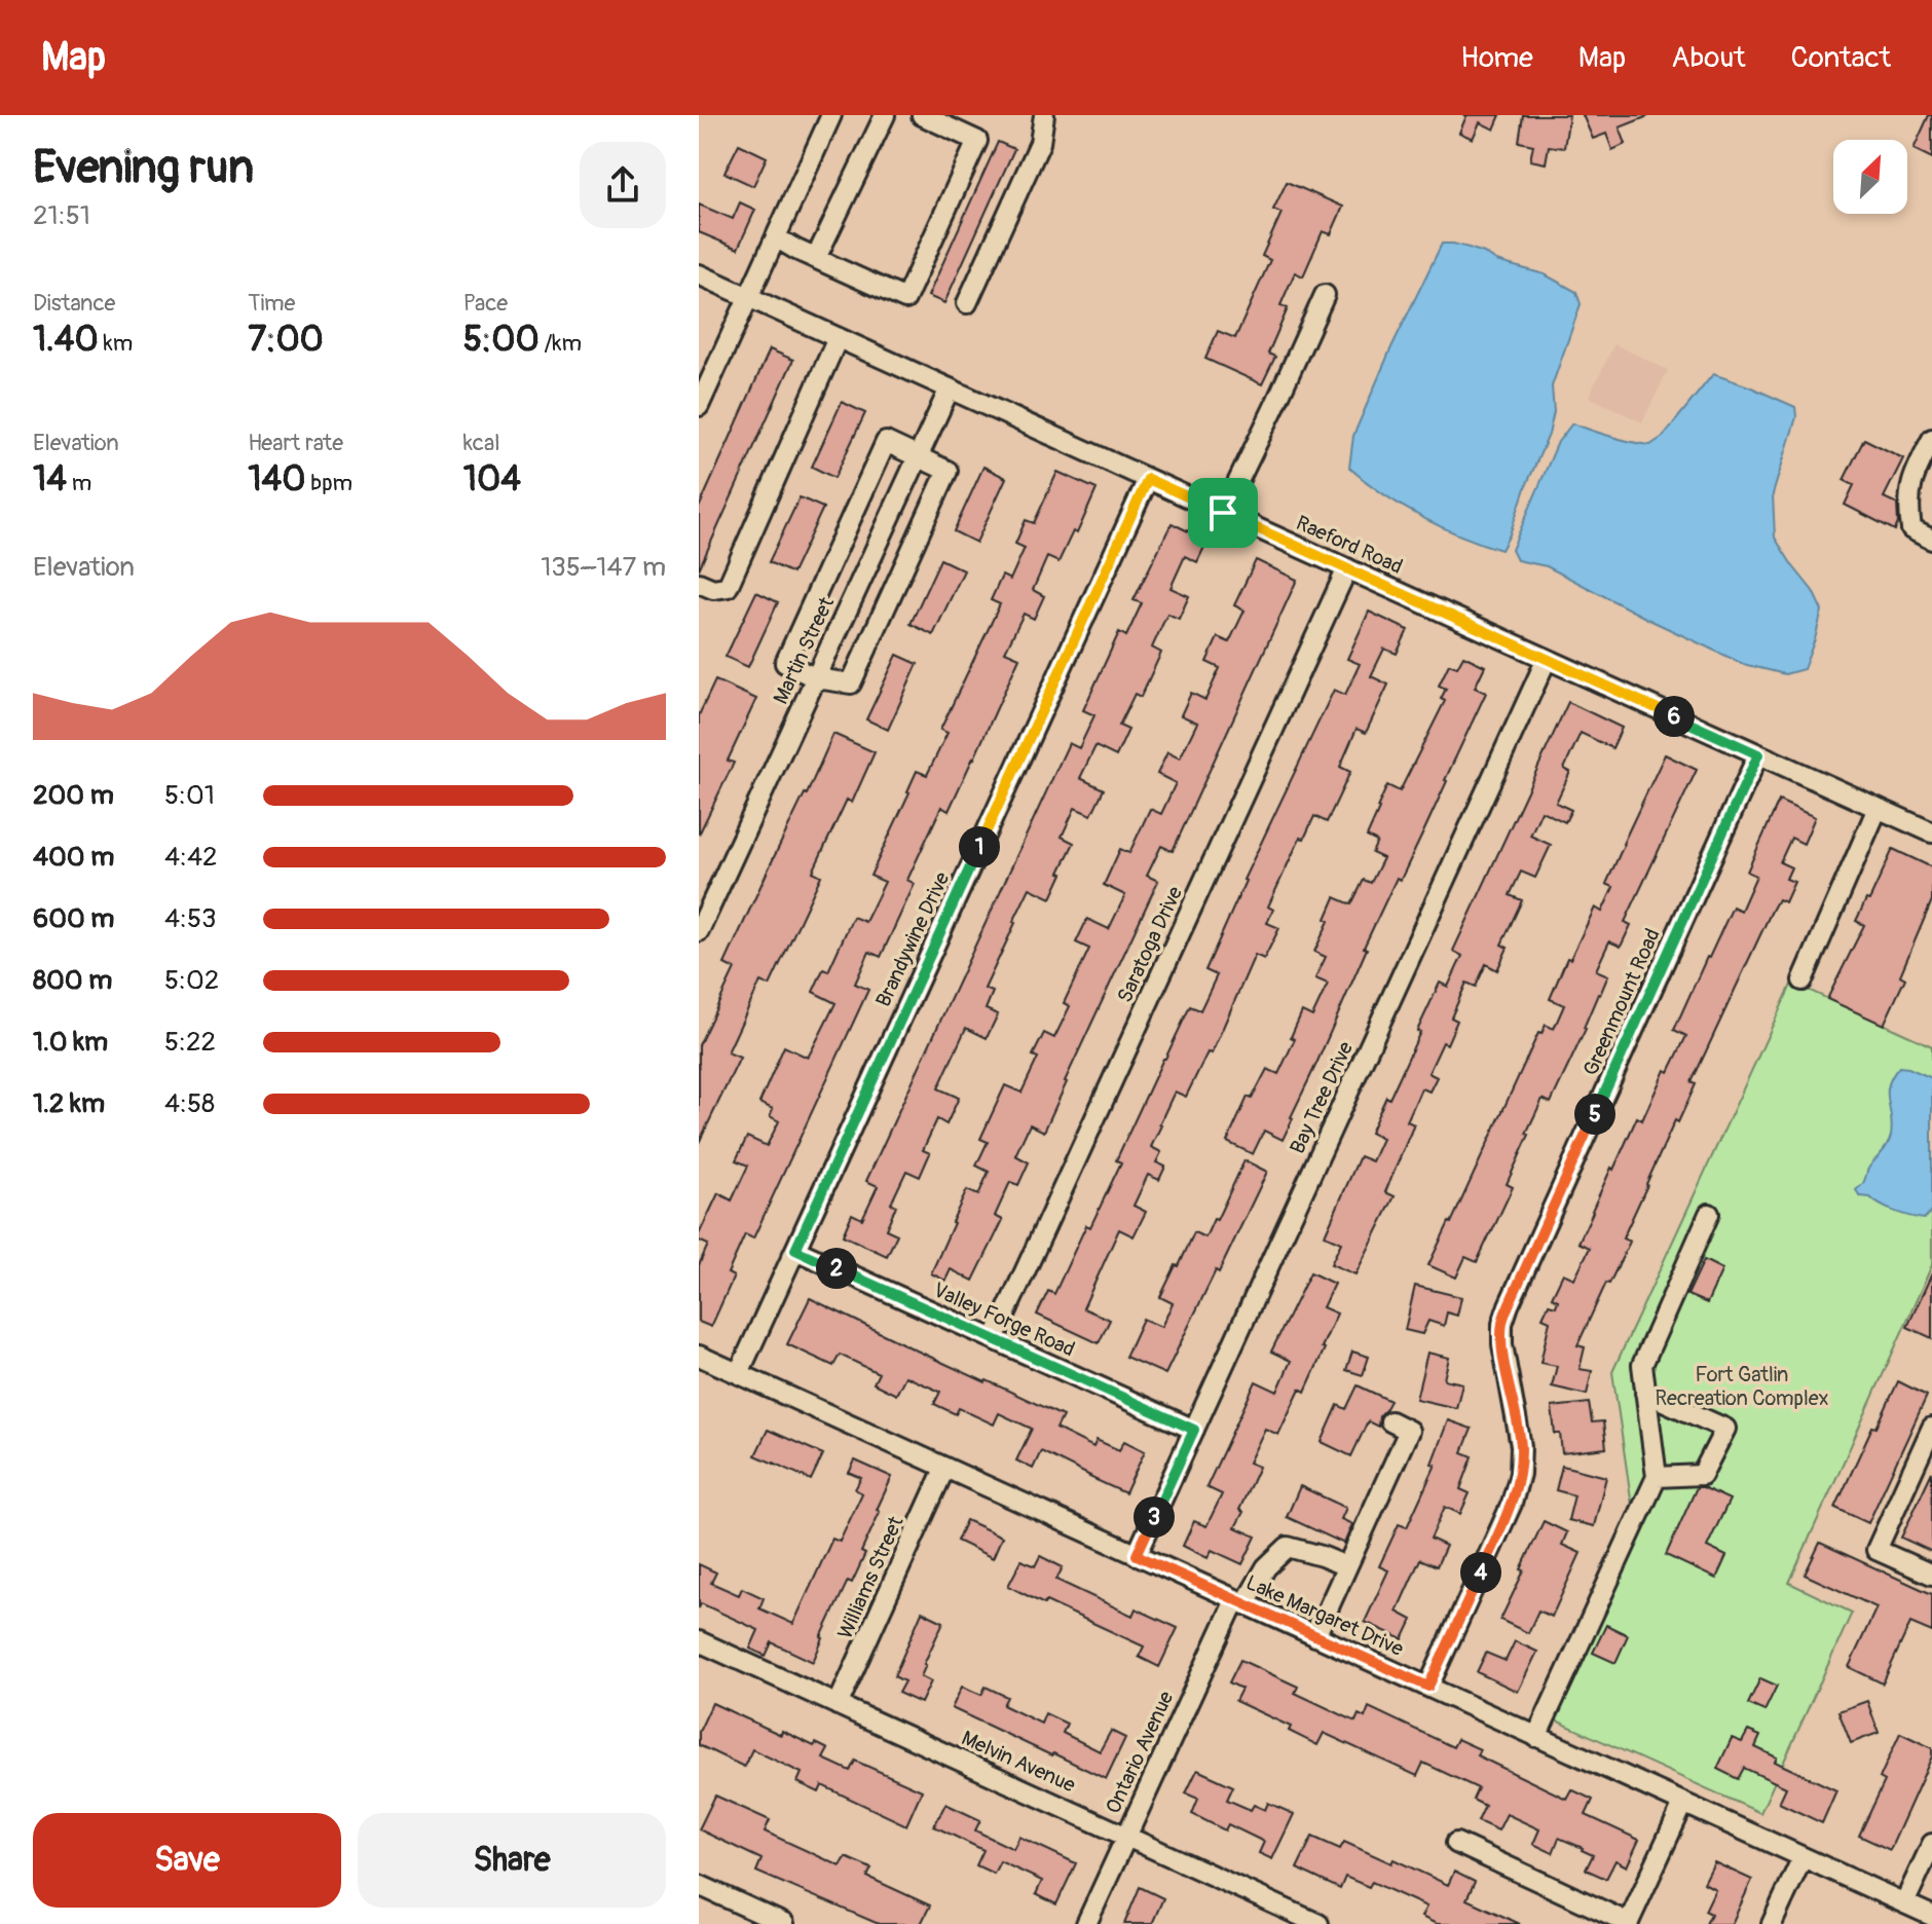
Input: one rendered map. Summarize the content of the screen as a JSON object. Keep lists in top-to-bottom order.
{
  "streets": {
    "street": [
      "Raeford Road",
      "Martin Street",
      "Brandywine Drive",
      "Saratoga Drive",
      "Greenmount Road",
      "Bay Tree Drive",
      "Valley Forge Road",
      "Williams Street",
      "Lake Margaret Drive",
      "Ontario Avenue",
      "Melvin Avenue"
    ]
  },
  "crossings": [
    ["Raeford Road", "Martin Street"],
    ["Raeford Road", "Brandywine Drive"],
    ["Raeford Road", "Saratoga Drive"],
    ["Raeford Road", "Greenmount Road"],
    ["Raeford Road", "Bay Tree Drive"],
    ["Brandywine Drive", "Valley Forge Road"],
    ["Brandywine Drive", "Lake Margaret Drive"],
    ["Saratoga Drive", "Valley Forge Road"],
    ["Greenmount Road", "Lake Margaret Drive"],
    ["Bay Tree Drive", "Valley Forge Road"],
    ["Bay Tree Drive", "Lake Margaret Drive"],
    ["Williams Street", "Lake Margaret Drive"],
    ["Williams Street", "Melvin Avenue"],
    ["Lake Margaret Drive", "Ontario Avenue"],
    ["Ontario Avenue", "Melvin Avenue"]
  ],
  "parks": ["Fort Gatlin Recreation Complex"],
  "north": "top right",
  "page": {
    "header": "Map",
    "nav": [
      "Home",
      "Map",
      "About",
      "Contact"
    ],
    "heading": ["Evening run", "21:51"],
    "stats": [
      ["Distance", "1.40 km"],
      ["Time", "7:00"],
      ["Pace", "5:00 /km"],
      ["Elevation", "14 m"],
      ["Heart rate", "140 bpm"],
      ["kcal", "104"]
    ],
    "chart": ["Elevation", "135–147 m"],
    "pins": [
      "6",
      "1",
      "5",
      "2",
      "3",
      "4"
    ],
    "list": [
      {
        "name": "200 m",
        "note": "5:01"
      },
      {
        "name": "400 m",
        "note": "4:42"
      },
      {
        "name": "600 m",
        "note": "4:53"
      },
      {
        "name": "800 m",
        "note": "5:02"
      },
      {
        "name": "1.0 km",
        "note": "5:22"
      },
      {
        "name": "1.2 km",
        "note": "4:58"
      }
    ],
    "buttons": ["Save", "Share"]
  }
}
